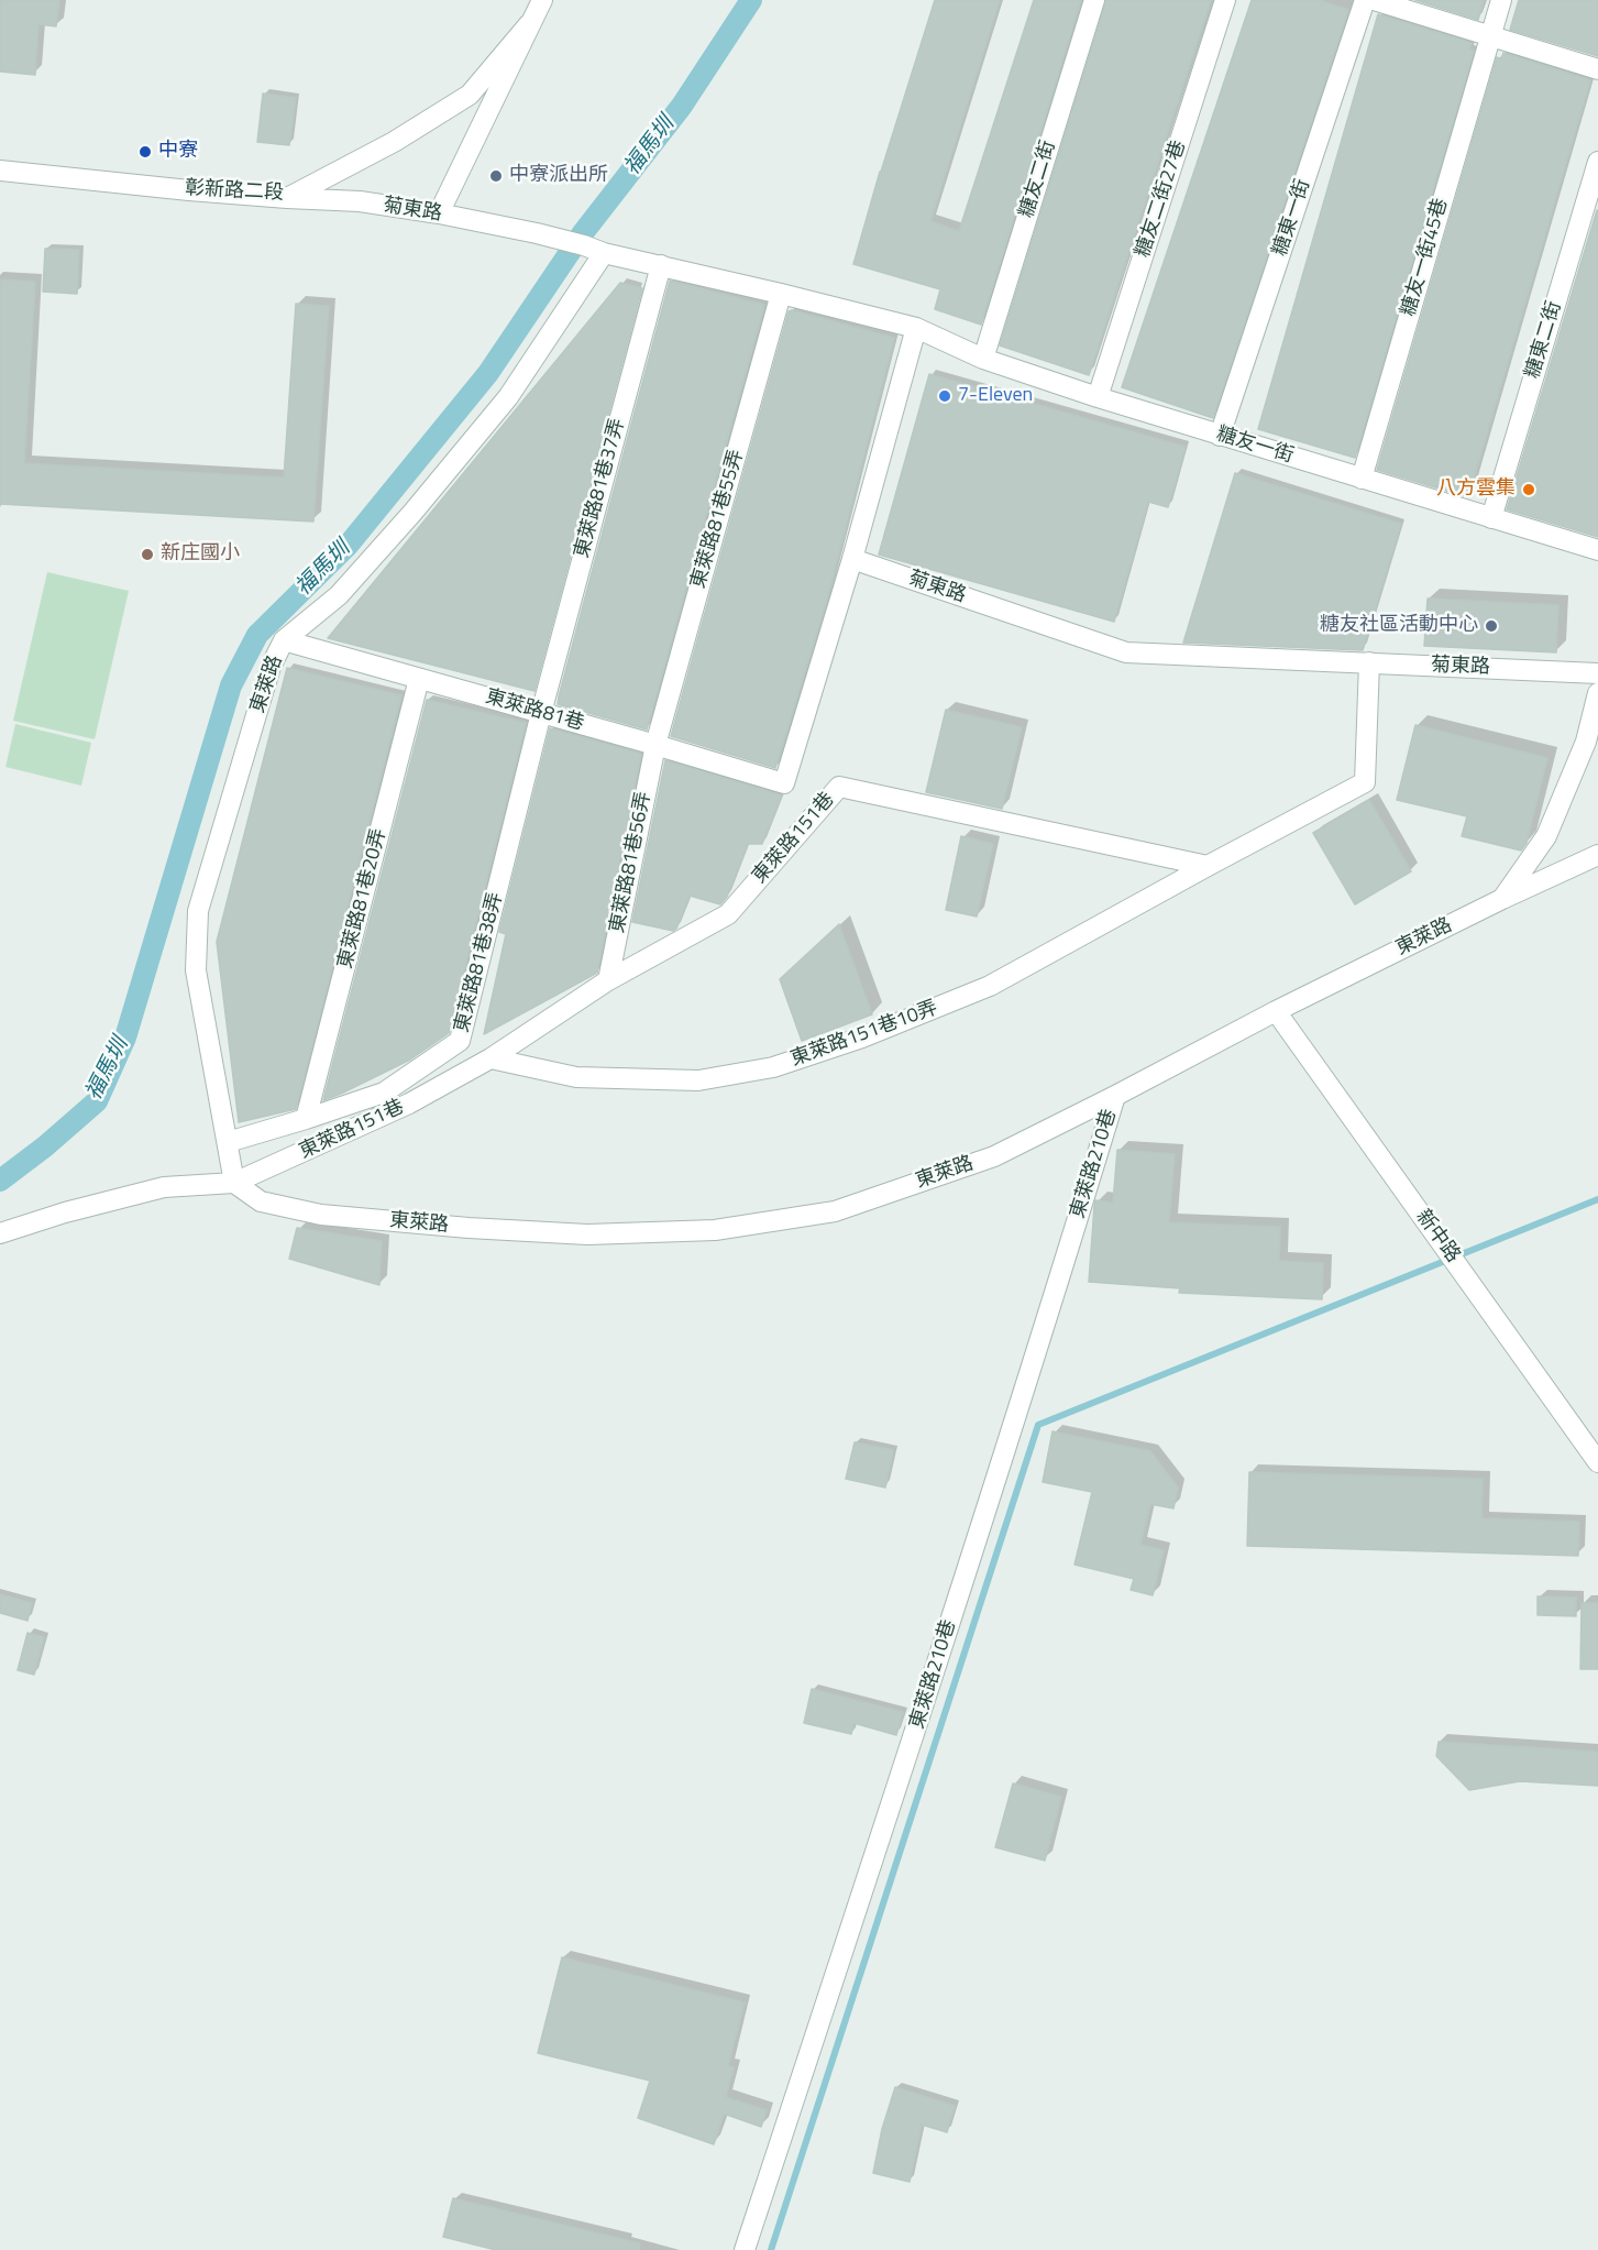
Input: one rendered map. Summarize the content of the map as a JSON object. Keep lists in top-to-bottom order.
{
  "streets": {
    "street": [
      "糖友二街",
      "彰新路二段",
      "糖友二街27巷",
      "菊東路",
      "糖東一街",
      "糖友一街45巷",
      "糖東二街",
      "糖友一街",
      "東萊路81巷37弄",
      "東萊路81巷55弄",
      "東萊路",
      "東萊路81巷",
      "東萊路151巷",
      "東萊路81巷56弄",
      "東萊路81巷20弄",
      "東萊路81巷38弄",
      "東萊路151巷10弄",
      "東萊路210巷",
      "新中路"
    ]
  },
  "crossings": [
    ["糖友二街", "糖友一街"],
    ["彰新路二段", "菊東路"],
    ["糖友二街27巷", "糖友一街"],
    ["菊東路", "東萊路"],
    ["菊東路", "東萊路81巷"],
    ["糖東一街", "糖友一街"],
    ["糖友一街45巷", "糖友一街"],
    ["糖東二街", "糖友一街"],
    ["東萊路81巷37弄", "東萊路81巷"],
    ["東萊路81巷37弄", "東萊路81巷38弄"],
    ["東萊路81巷55弄", "東萊路81巷"],
    ["東萊路81巷55弄", "東萊路81巷56弄"],
    ["東萊路", "東萊路81巷"],
    ["東萊路", "東萊路151巷"],
    ["東萊路", "東萊路81巷38弄"],
    ["東萊路", "東萊路210巷"],
    ["東萊路", "新中路"],
    ["東萊路81巷", "東萊路81巷56弄"],
    ["東萊路81巷", "東萊路81巷20弄"],
    ["東萊路81巷", "東萊路81巷38弄"],
    ["東萊路151巷", "東萊路81巷56弄"],
    ["東萊路151巷", "東萊路151巷10弄"],
    ["東萊路81巷20弄", "東萊路81巷38弄"]
  ],
  "water": ["福馬圳"],
  "places": [
    "中寮",
    "中寮派出所",
    "7-Eleven",
    "八方雲集",
    "新庄國小",
    "糖友社區活動中心"
  ]
}
